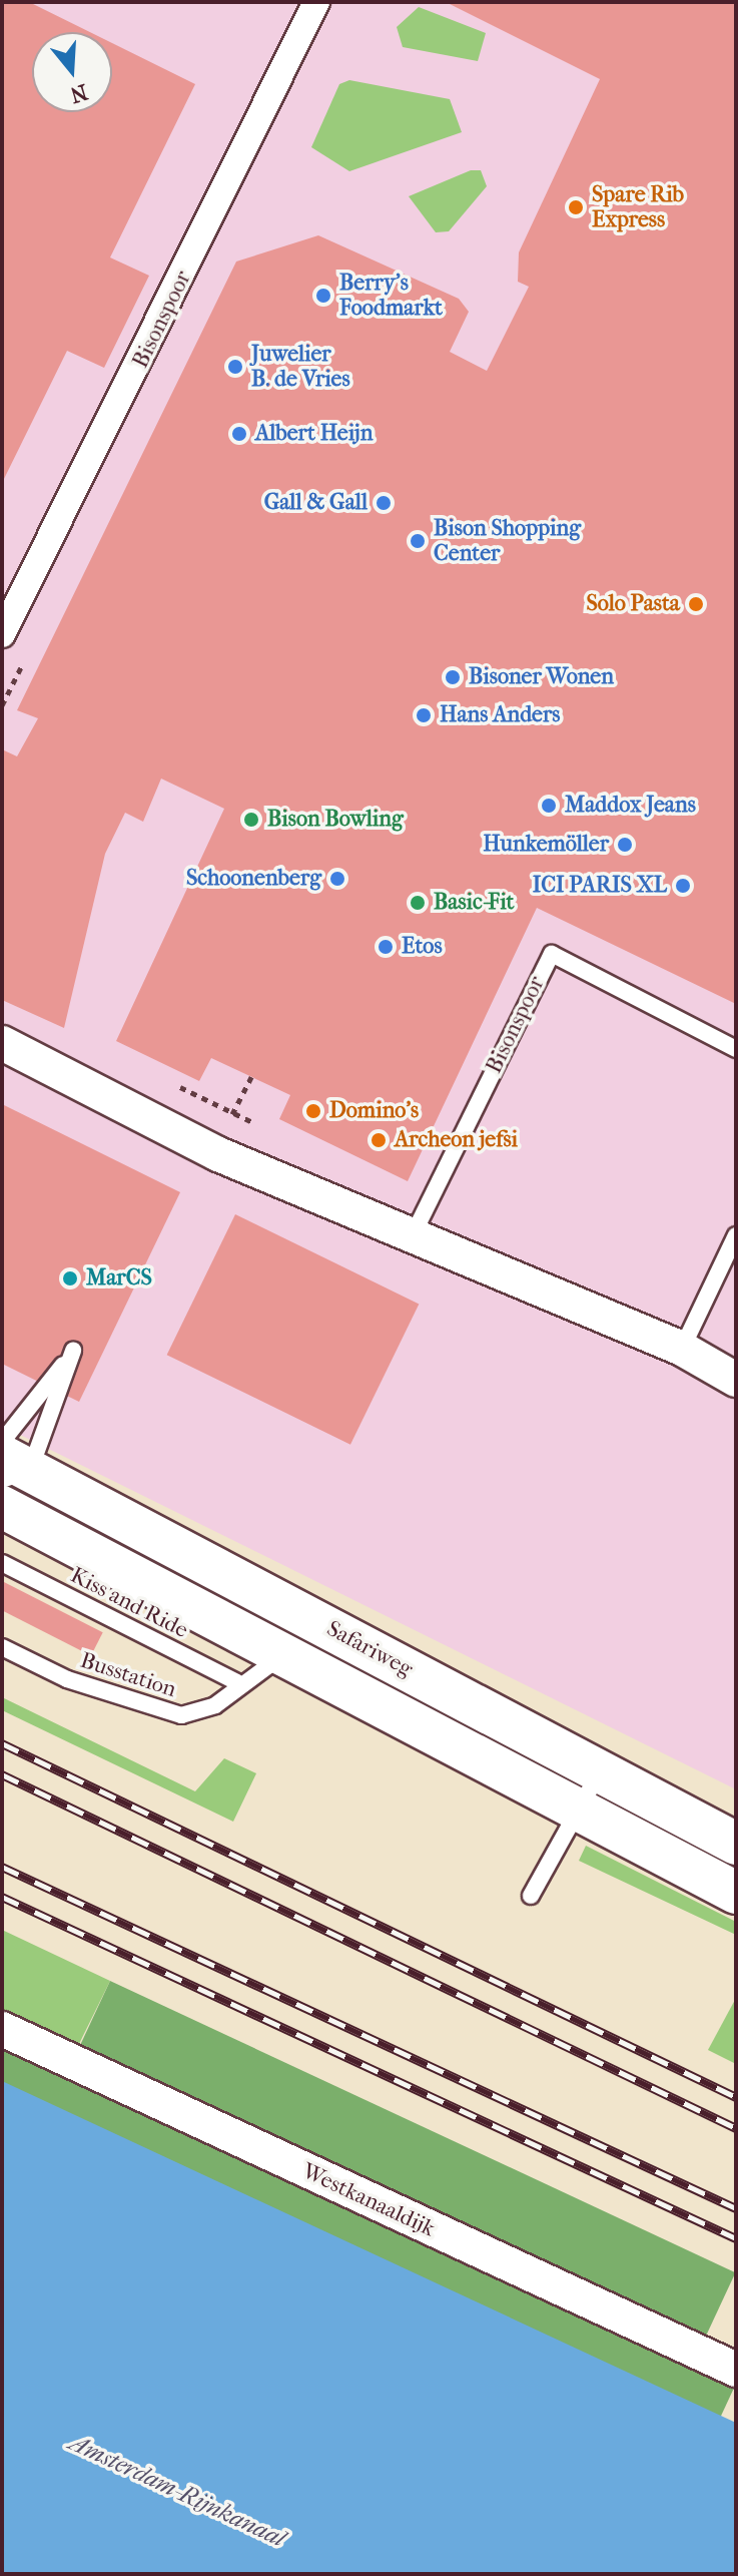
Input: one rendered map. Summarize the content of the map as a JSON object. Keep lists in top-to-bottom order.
{
  "streets": {
    "street": ["Bisonspoor", "Safariweg", "Westkanaaldijk"],
    "lane": ["Kiss and Ride", "Busstation"]
  },
  "crossings": [
    ["Kiss and Ride", "Busstation"],
    ["Safariweg", "Busstation"]
  ],
  "water": ["Amsterdam-Rijnkanaal"],
  "places": [
    "Spare Rib Express",
    "Berry's Foodmarkt",
    "Juwelier B. de Vries",
    "Albert Heijn",
    "Gall & Gall",
    "Bison Shopping Center",
    "Solo Pasta",
    "Bisoner Wonen",
    "Hans Anders",
    "Maddox Jeans",
    "Bison Bowling",
    "Hunkemöller",
    "Schoonenberg",
    "ICI PARIS XL",
    "Basic-Fit",
    "Etos",
    "Domino's",
    "Archeon jefsi",
    "MarCS"
  ],
  "north": "bottom"
}
